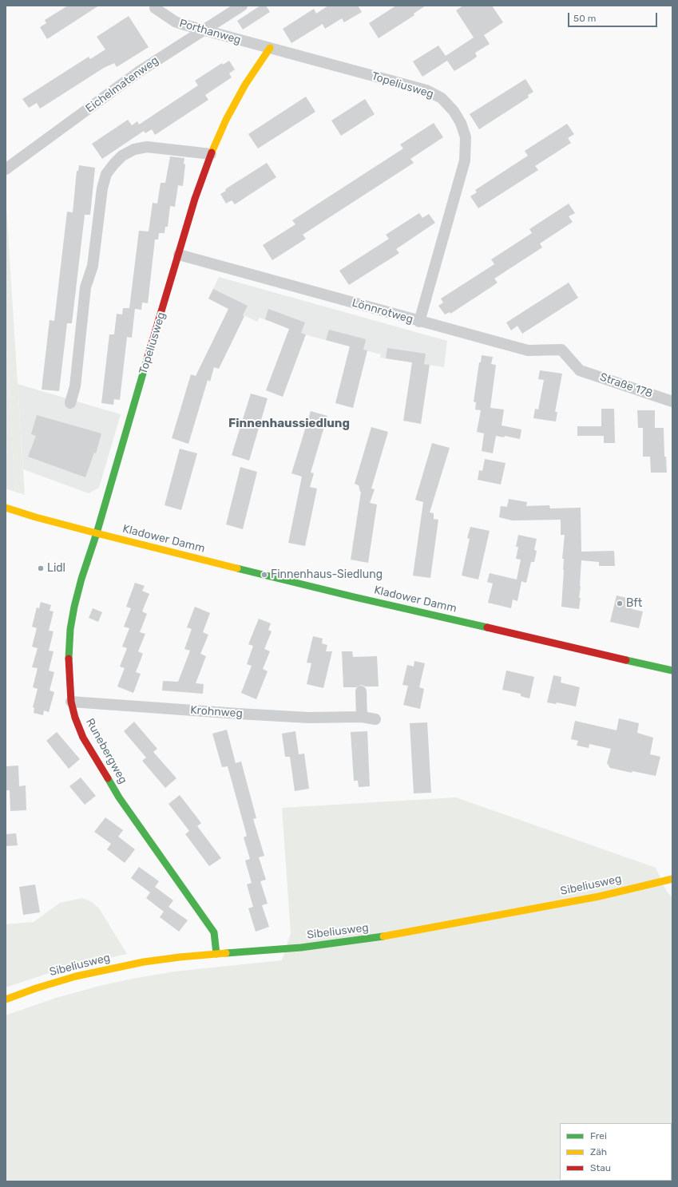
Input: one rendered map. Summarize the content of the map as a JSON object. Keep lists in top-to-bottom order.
{
  "streets": {
    "street": [
      "Porthanweg",
      "Eichelmatenweg",
      "Topeliusweg",
      "Lönnrotweg",
      "Straße 178",
      "Kladower Damm",
      "Krohnweg",
      "Runebergweg",
      "Sibeliusweg"
    ]
  },
  "crossings": [
    ["Porthanweg", "Eichelmatenweg"],
    ["Porthanweg", "Topeliusweg"],
    ["Topeliusweg", "Lönnrotweg"],
    ["Topeliusweg", "Kladower Damm"],
    ["Topeliusweg", "Runebergweg"],
    ["Lönnrotweg", "Straße 178"],
    ["Kladower Damm", "Runebergweg"],
    ["Krohnweg", "Runebergweg"],
    ["Runebergweg", "Sibeliusweg"]
  ],
  "districts": ["Finnenhaussiedlung"],
  "places": ["Lidl", "Finnenhaus-Siedlung", "Bft"],
  "legend": ["Frei", "Zäh", "Stau"],
  "scale_bar": "50 m"
}
